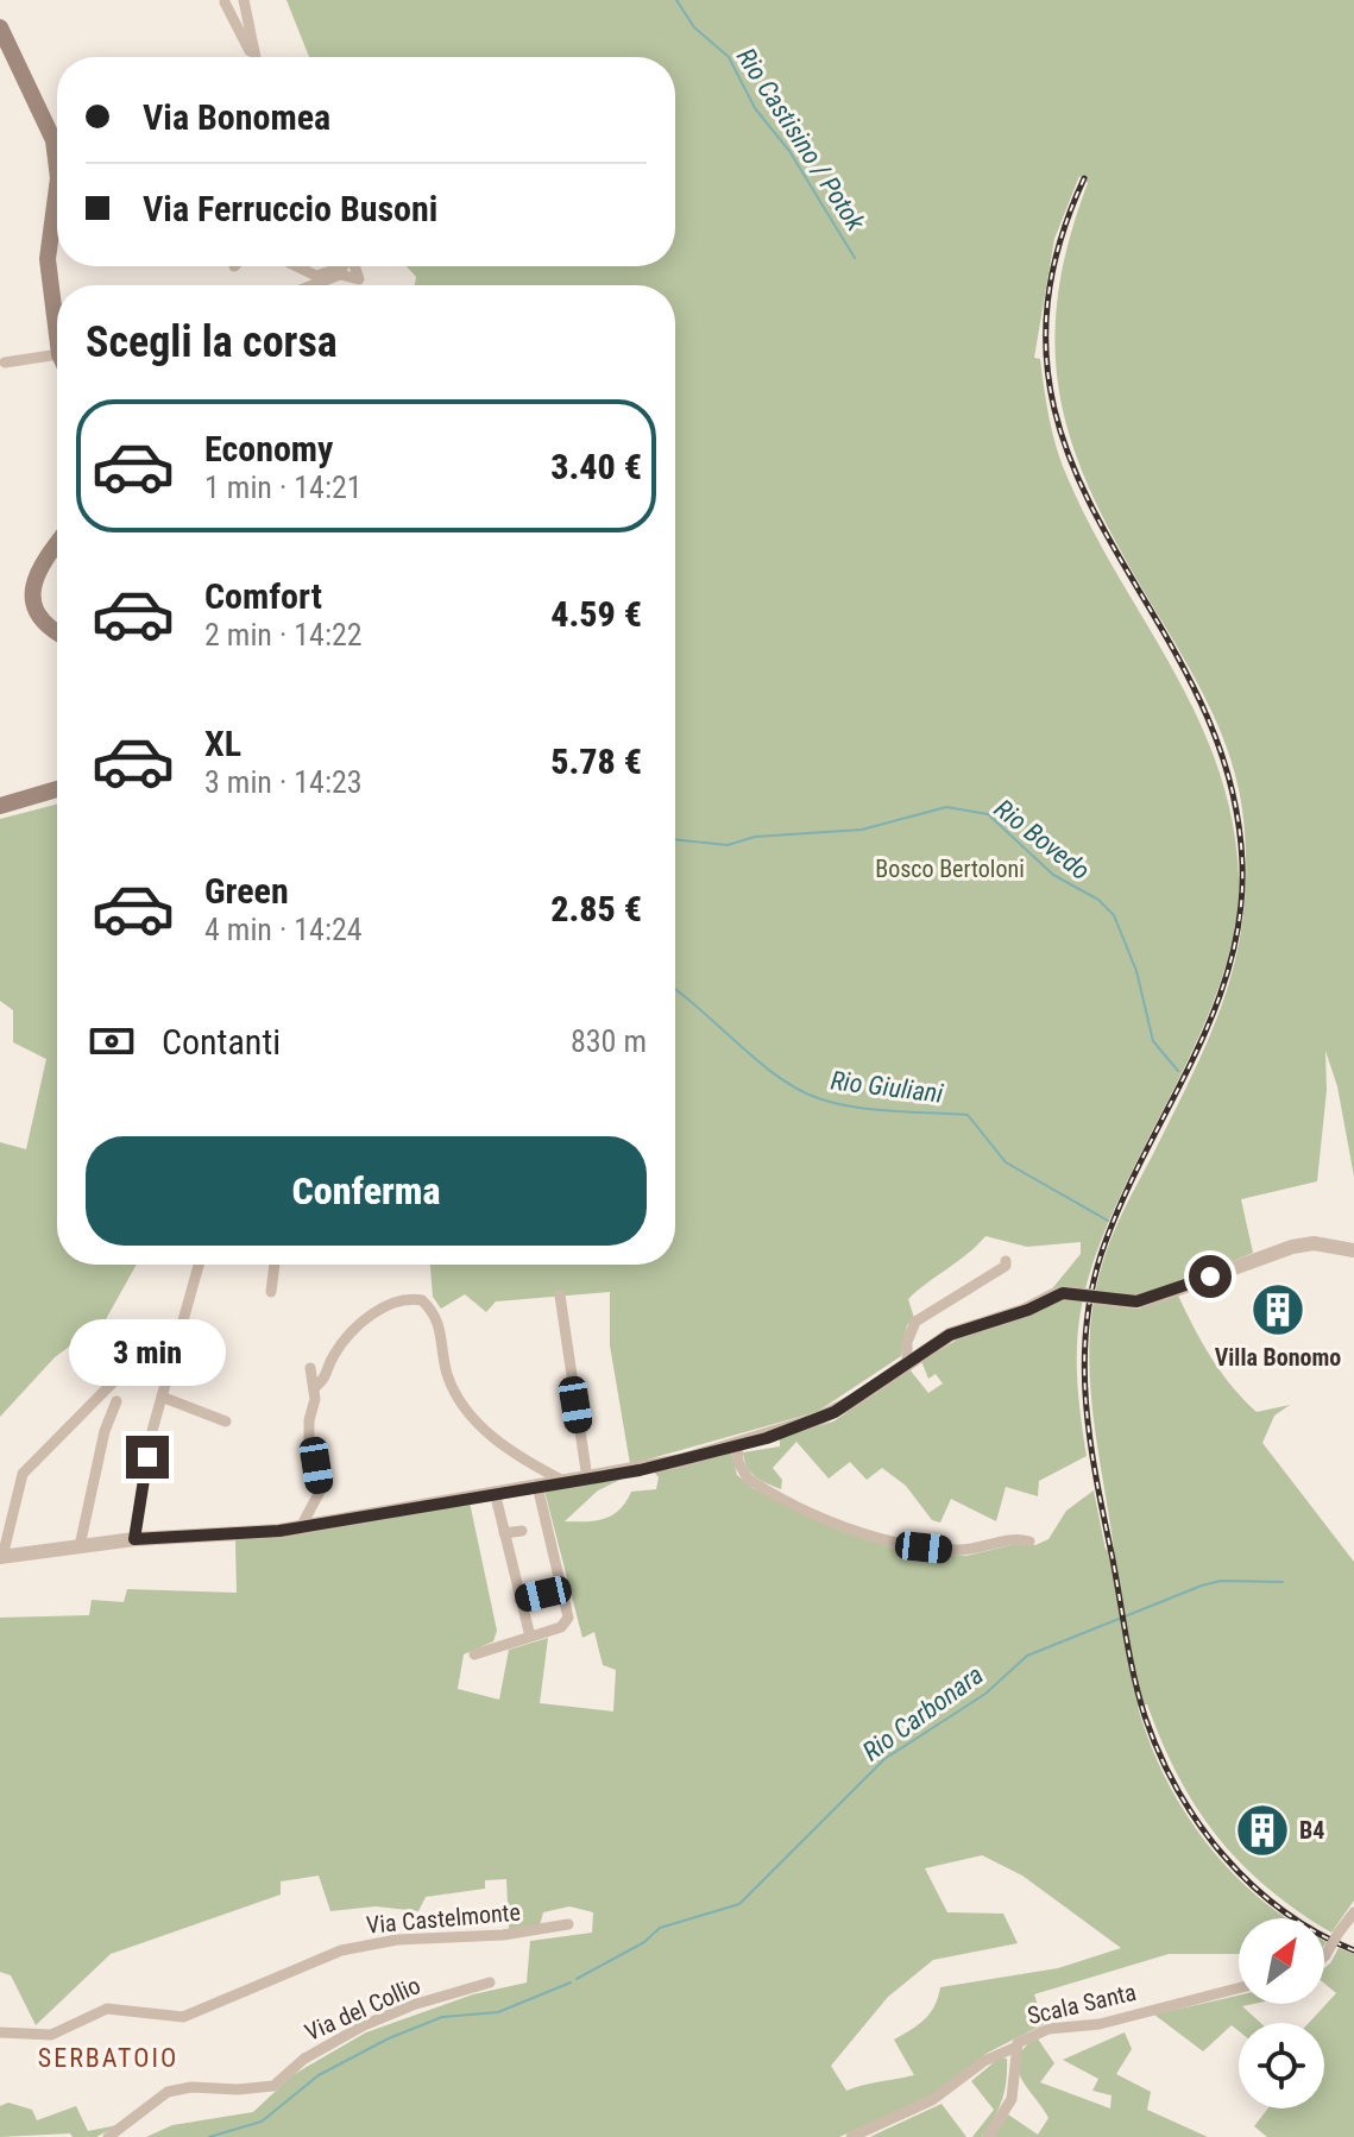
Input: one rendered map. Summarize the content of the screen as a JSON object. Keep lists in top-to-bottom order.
{
  "streets": {
    "street": ["Via Castelmonte", "Scala Santa", "Via del Collio"]
  },
  "districts": ["SERBATOIO"],
  "water": [
    "Rio Castisino / Potok",
    "Rio Bovedo",
    "Rio Giuliani",
    "Rio Carbonara"
  ],
  "parks": ["Bosco Bertoloni"],
  "places": {
    "building": ["Villa Bonomo", "B4"]
  },
  "north": "top right",
  "page": {
    "banner": ["Via Bonomea", "Via Ferruccio Busoni"],
    "heading": "Scegli la corsa",
    "list": [
      {
        "name": "Economy",
        "note": "1 min · 14:21",
        "value": "3.40 €"
      },
      {
        "name": "Comfort",
        "note": "2 min · 14:22",
        "value": "4.59 €"
      },
      {
        "name": "XL",
        "note": "3 min · 14:23",
        "value": "5.78 €"
      },
      {
        "name": "Green",
        "note": "4 min · 14:24",
        "value": "2.85 €"
      }
    ],
    "pay": ["Contanti", "830 m"],
    "buttons": "Conferma",
    "bubble": "3 min"
  }
}
